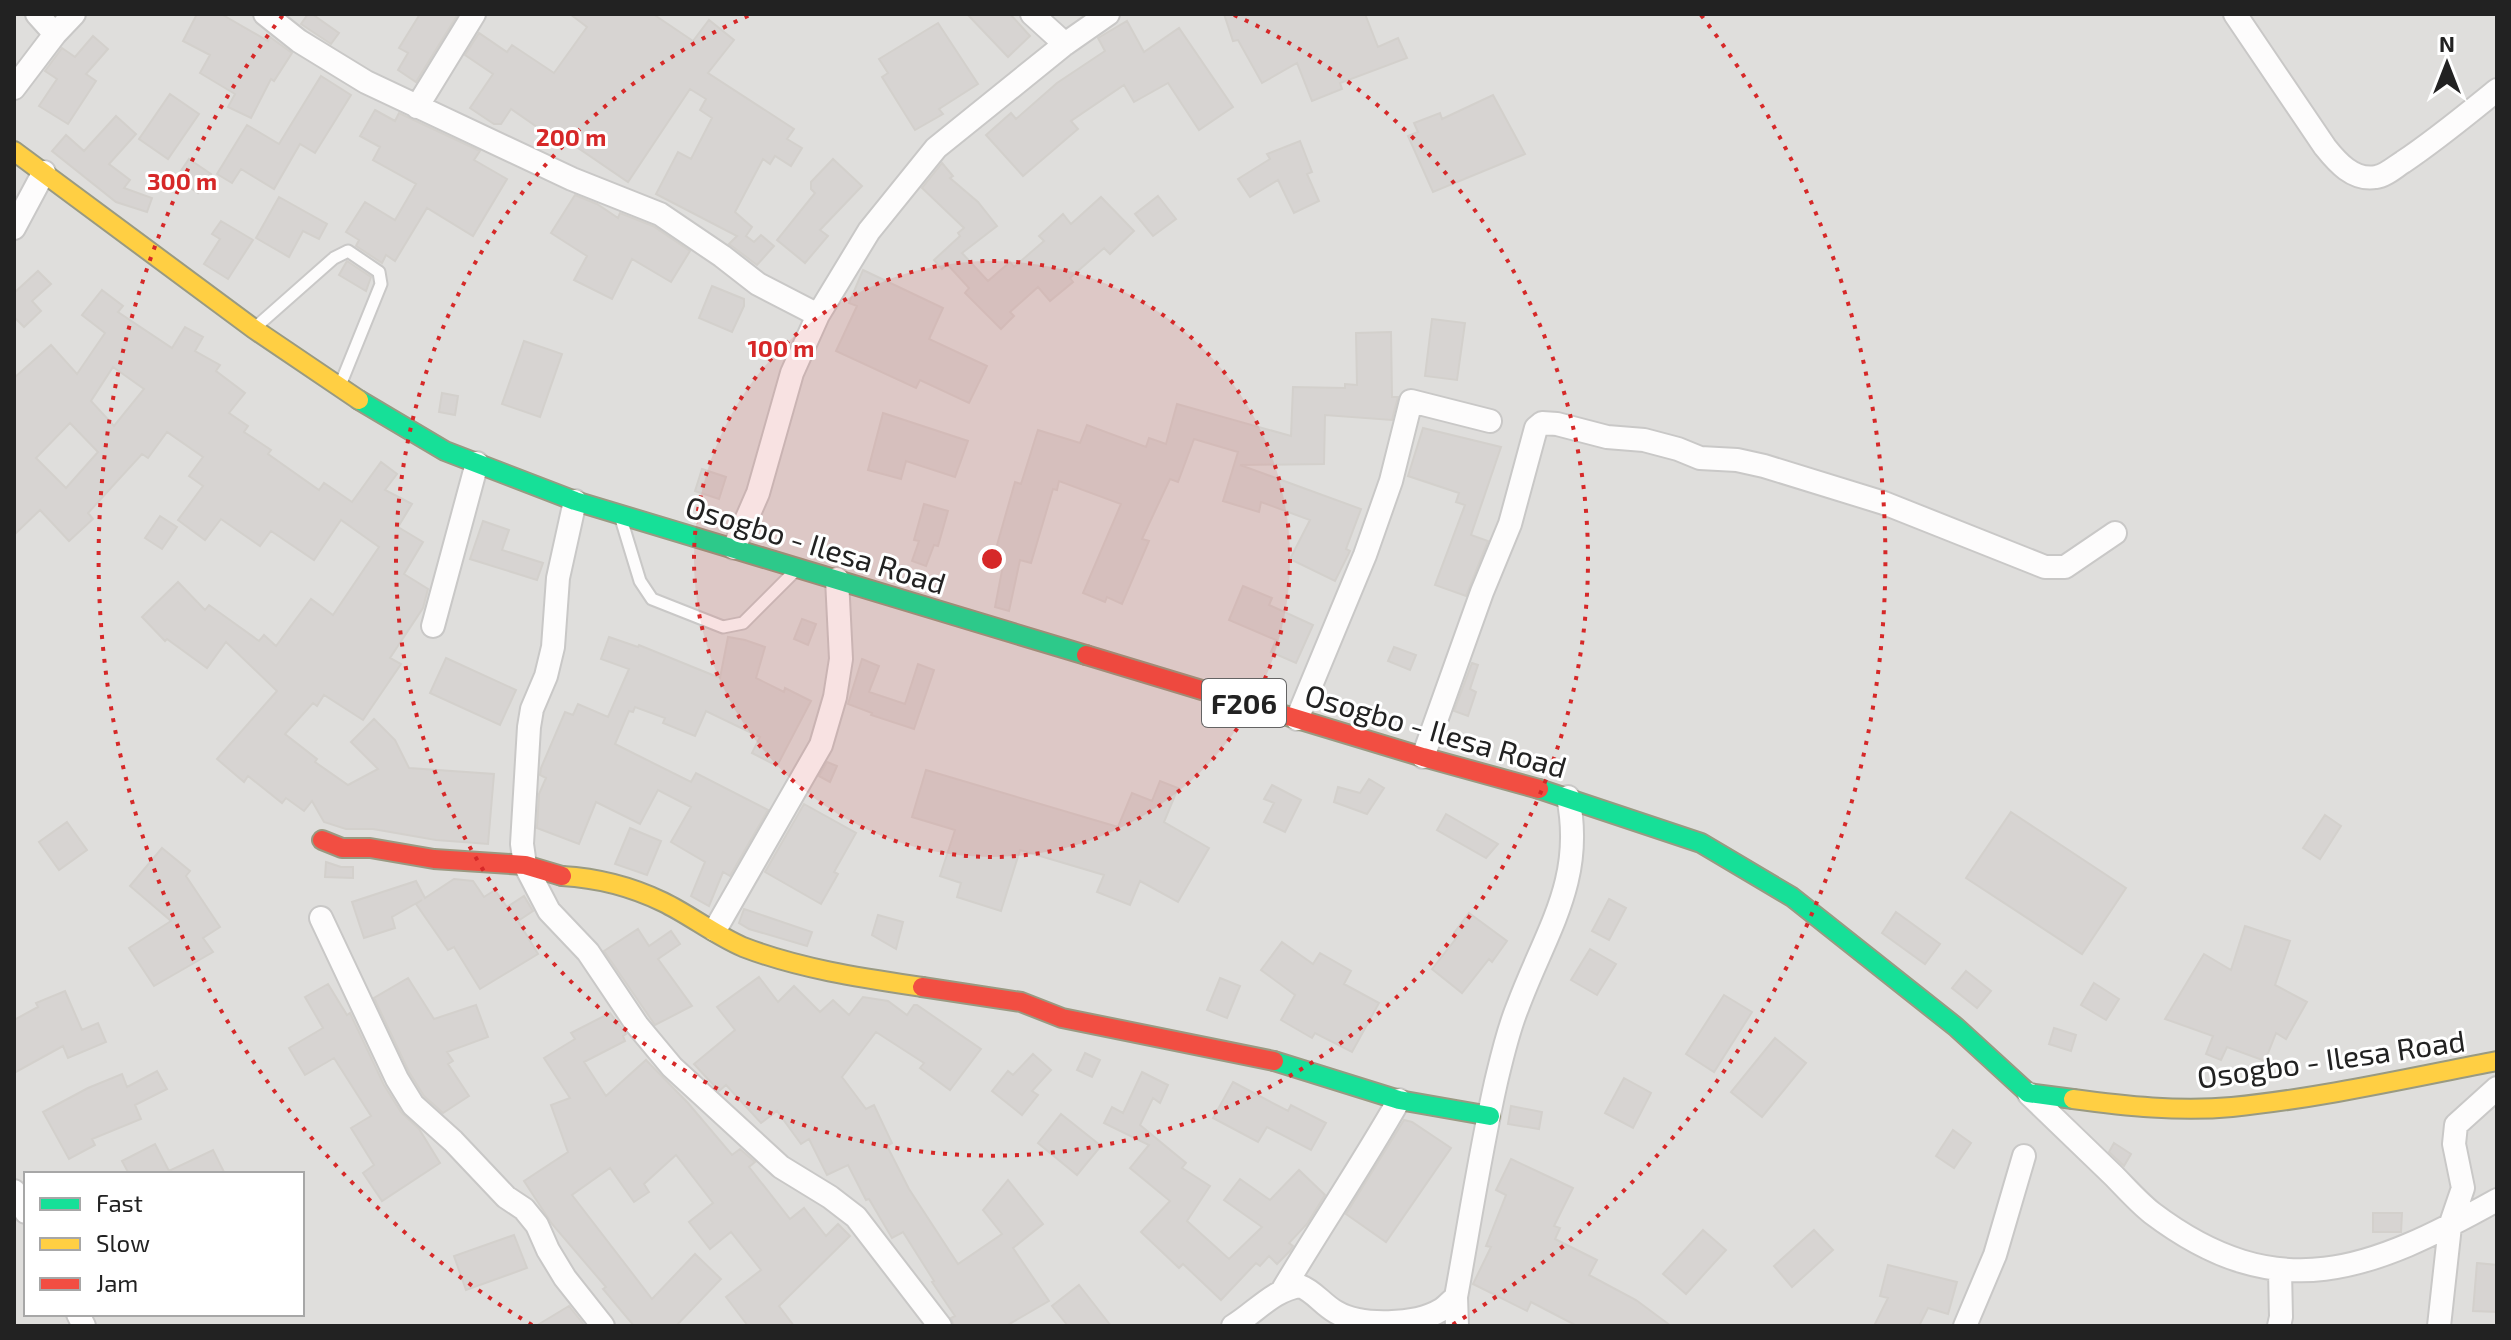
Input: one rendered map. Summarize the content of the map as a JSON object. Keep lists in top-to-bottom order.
{
  "streets": {
    "main road": ["Osogbo - Ilesa Road", "F206"]
  },
  "legend": ["Fast", "Slow", "Jam"],
  "north": "top",
  "rings": ["200 m", "300 m", "100 m"]
}
